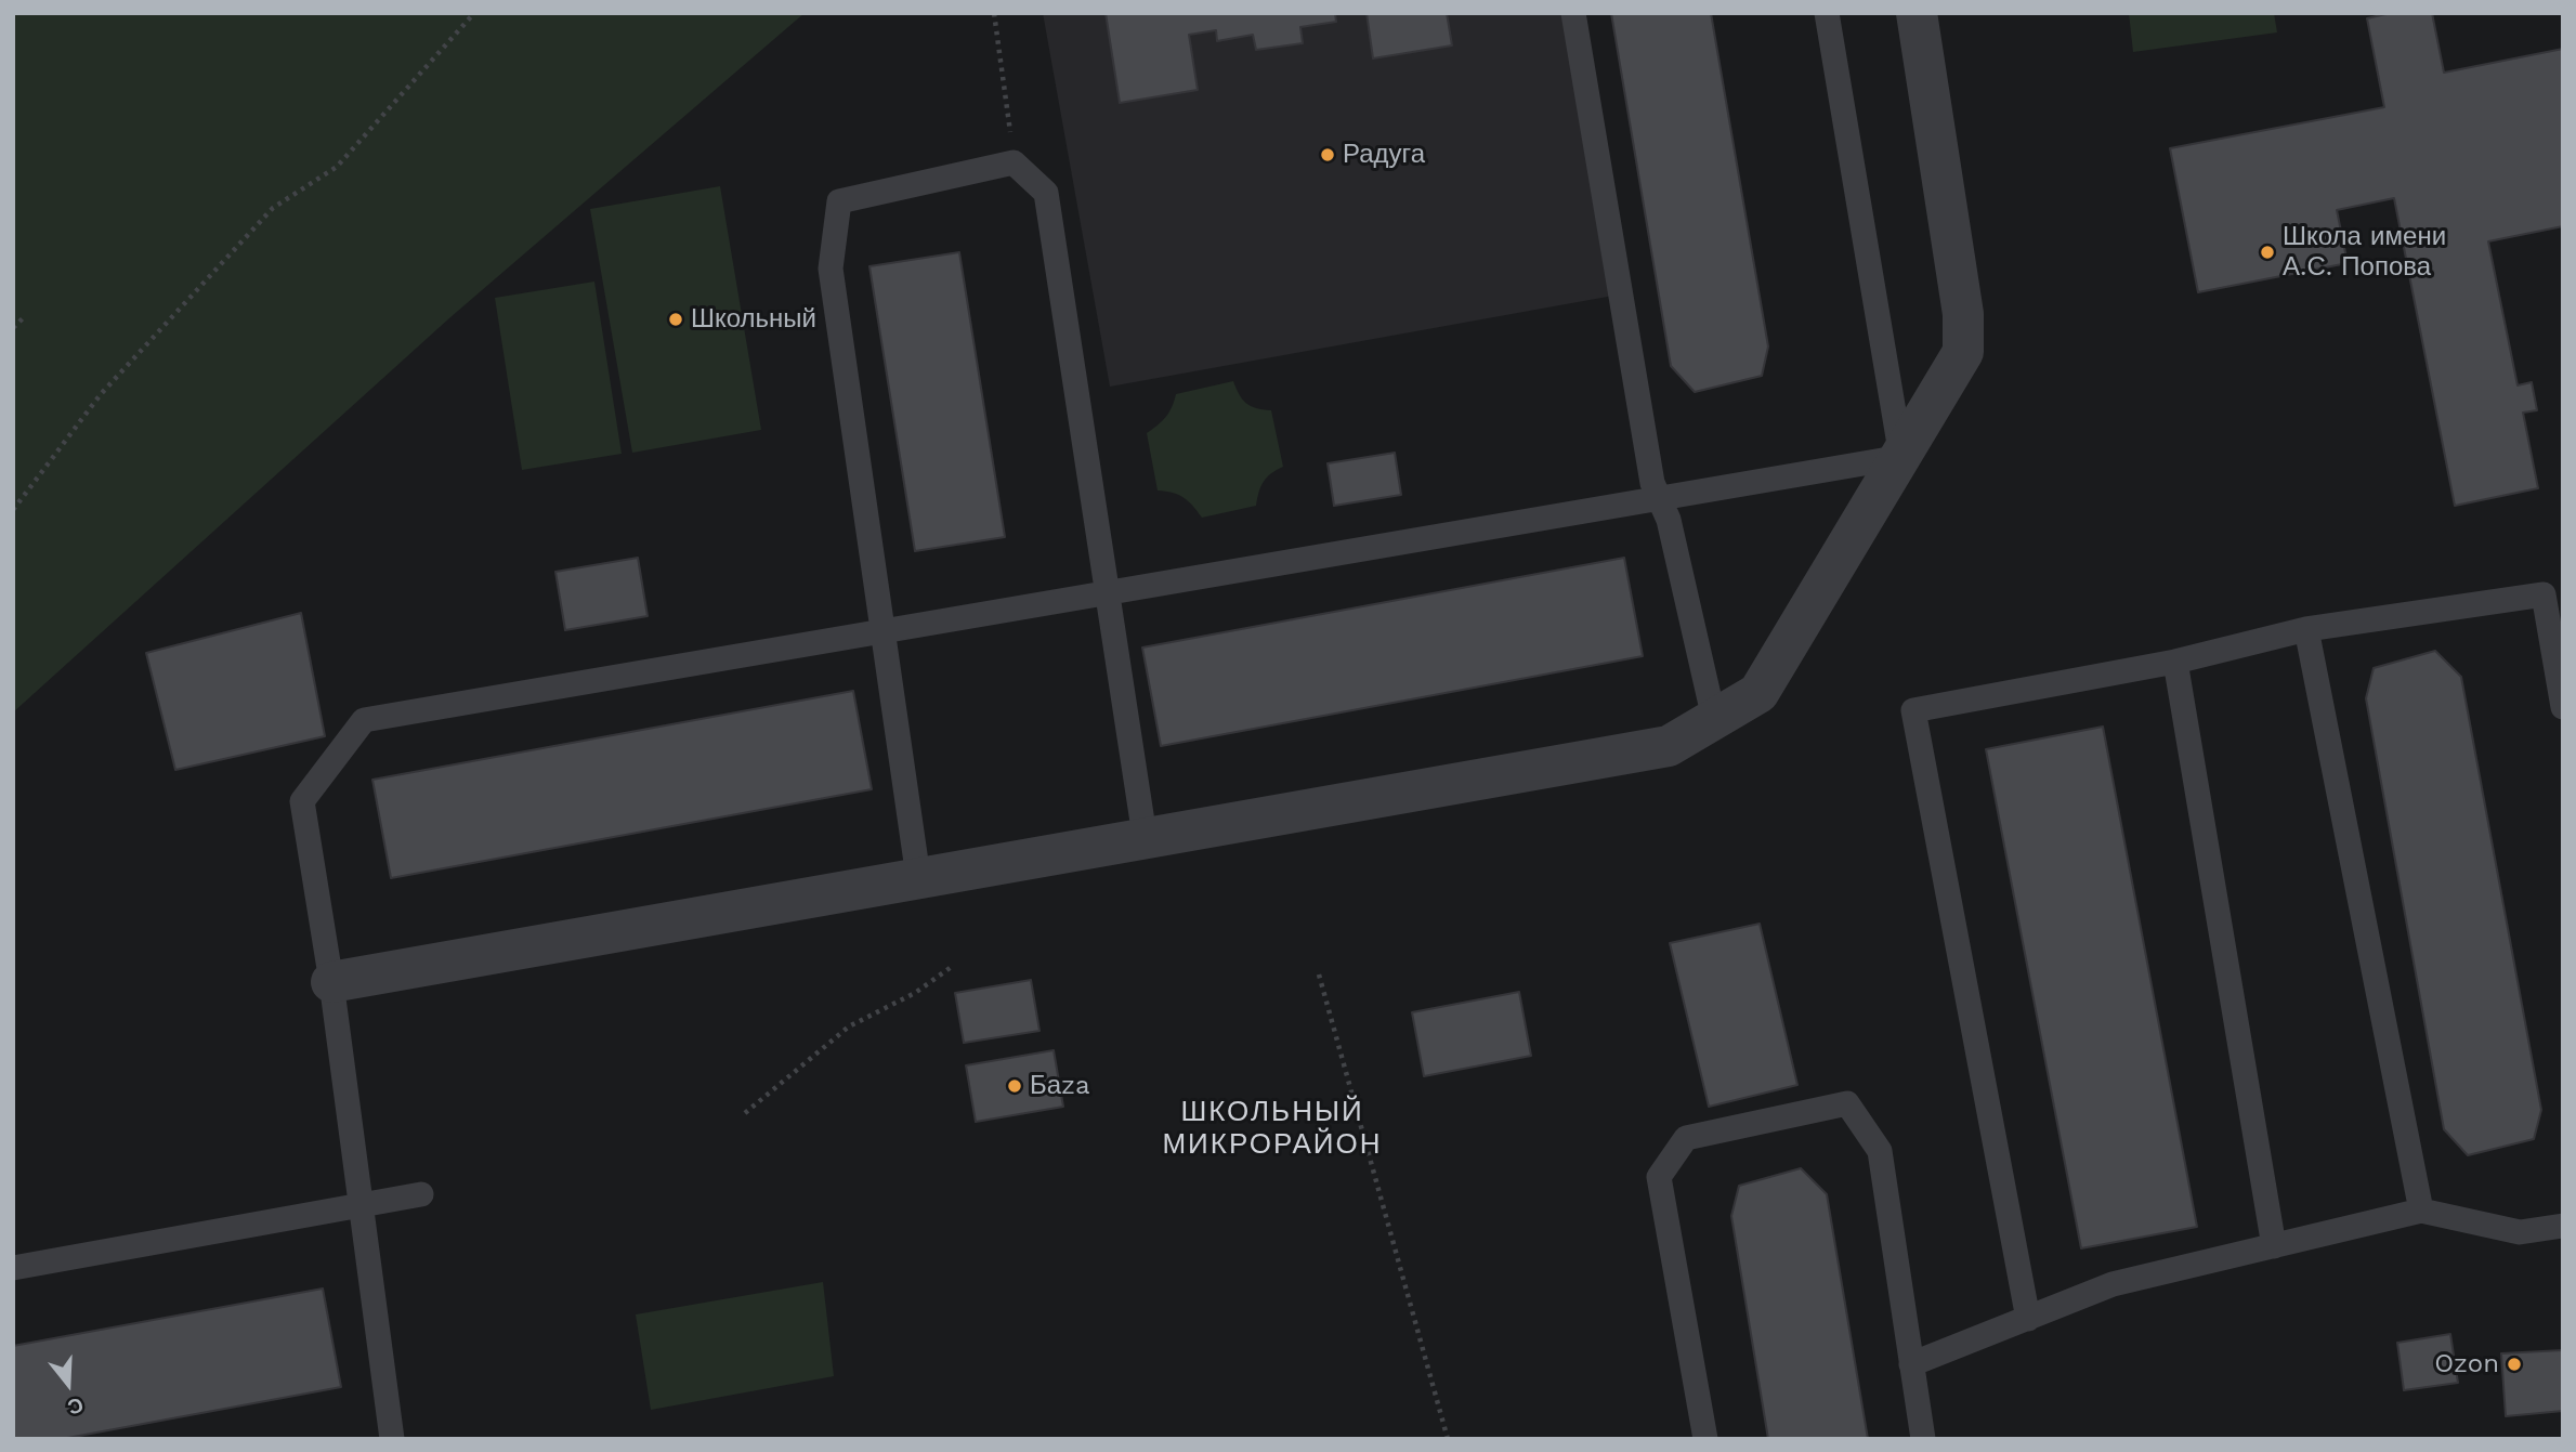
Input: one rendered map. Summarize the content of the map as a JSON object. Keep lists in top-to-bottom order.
{
  "districts": ["ШКОЛЬНЫЙ МИКРОРАЙОН"],
  "places": [
    "Радуга",
    "Школа имени А.С. Попова",
    "Школьный",
    "Баza",
    "Ozon"
  ],
  "north": "bottom"
}
